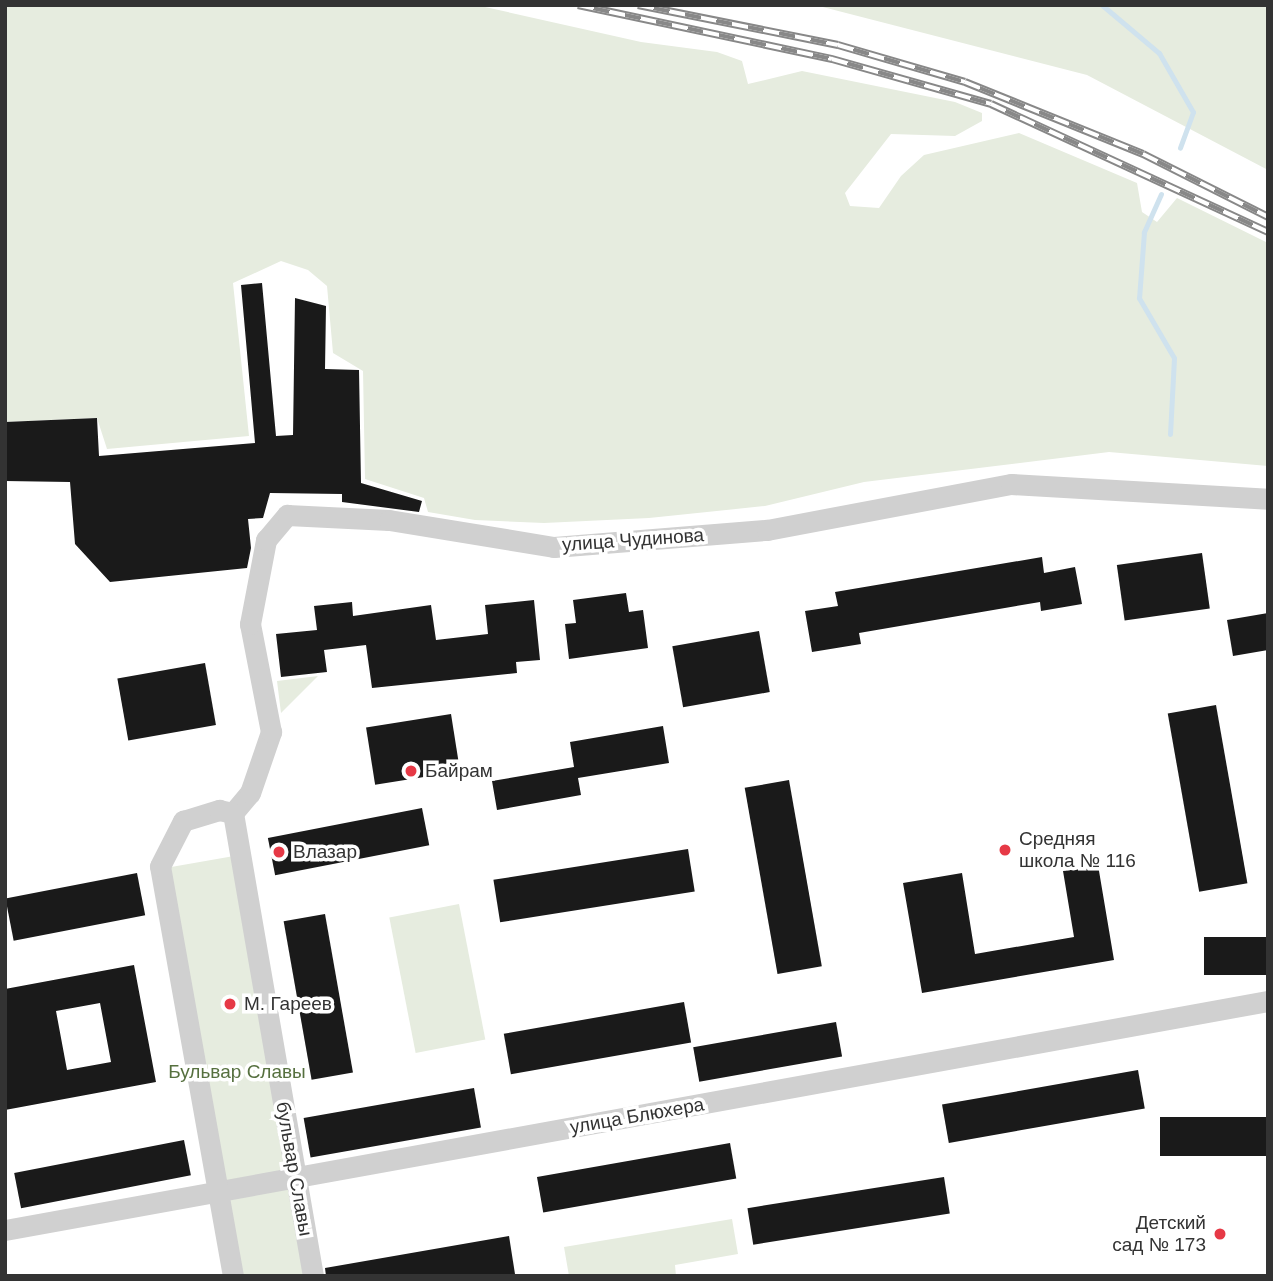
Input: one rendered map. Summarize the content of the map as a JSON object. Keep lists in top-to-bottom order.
{
  "streets": {
    "street": ["улица Чудинова", "улица Блюхера", "бульвар Славы"]
  },
  "crossings": [
    ["улица Чудинова", "бульвар Славы"],
    ["улица Блюхера", "бульвар Славы"]
  ],
  "parks": ["Бульвар Славы"],
  "places": [
    "Байрам",
    "Средняя школа № 116",
    "Влазар",
    "М. Гареев",
    "Детский сад № 173"
  ]
}
